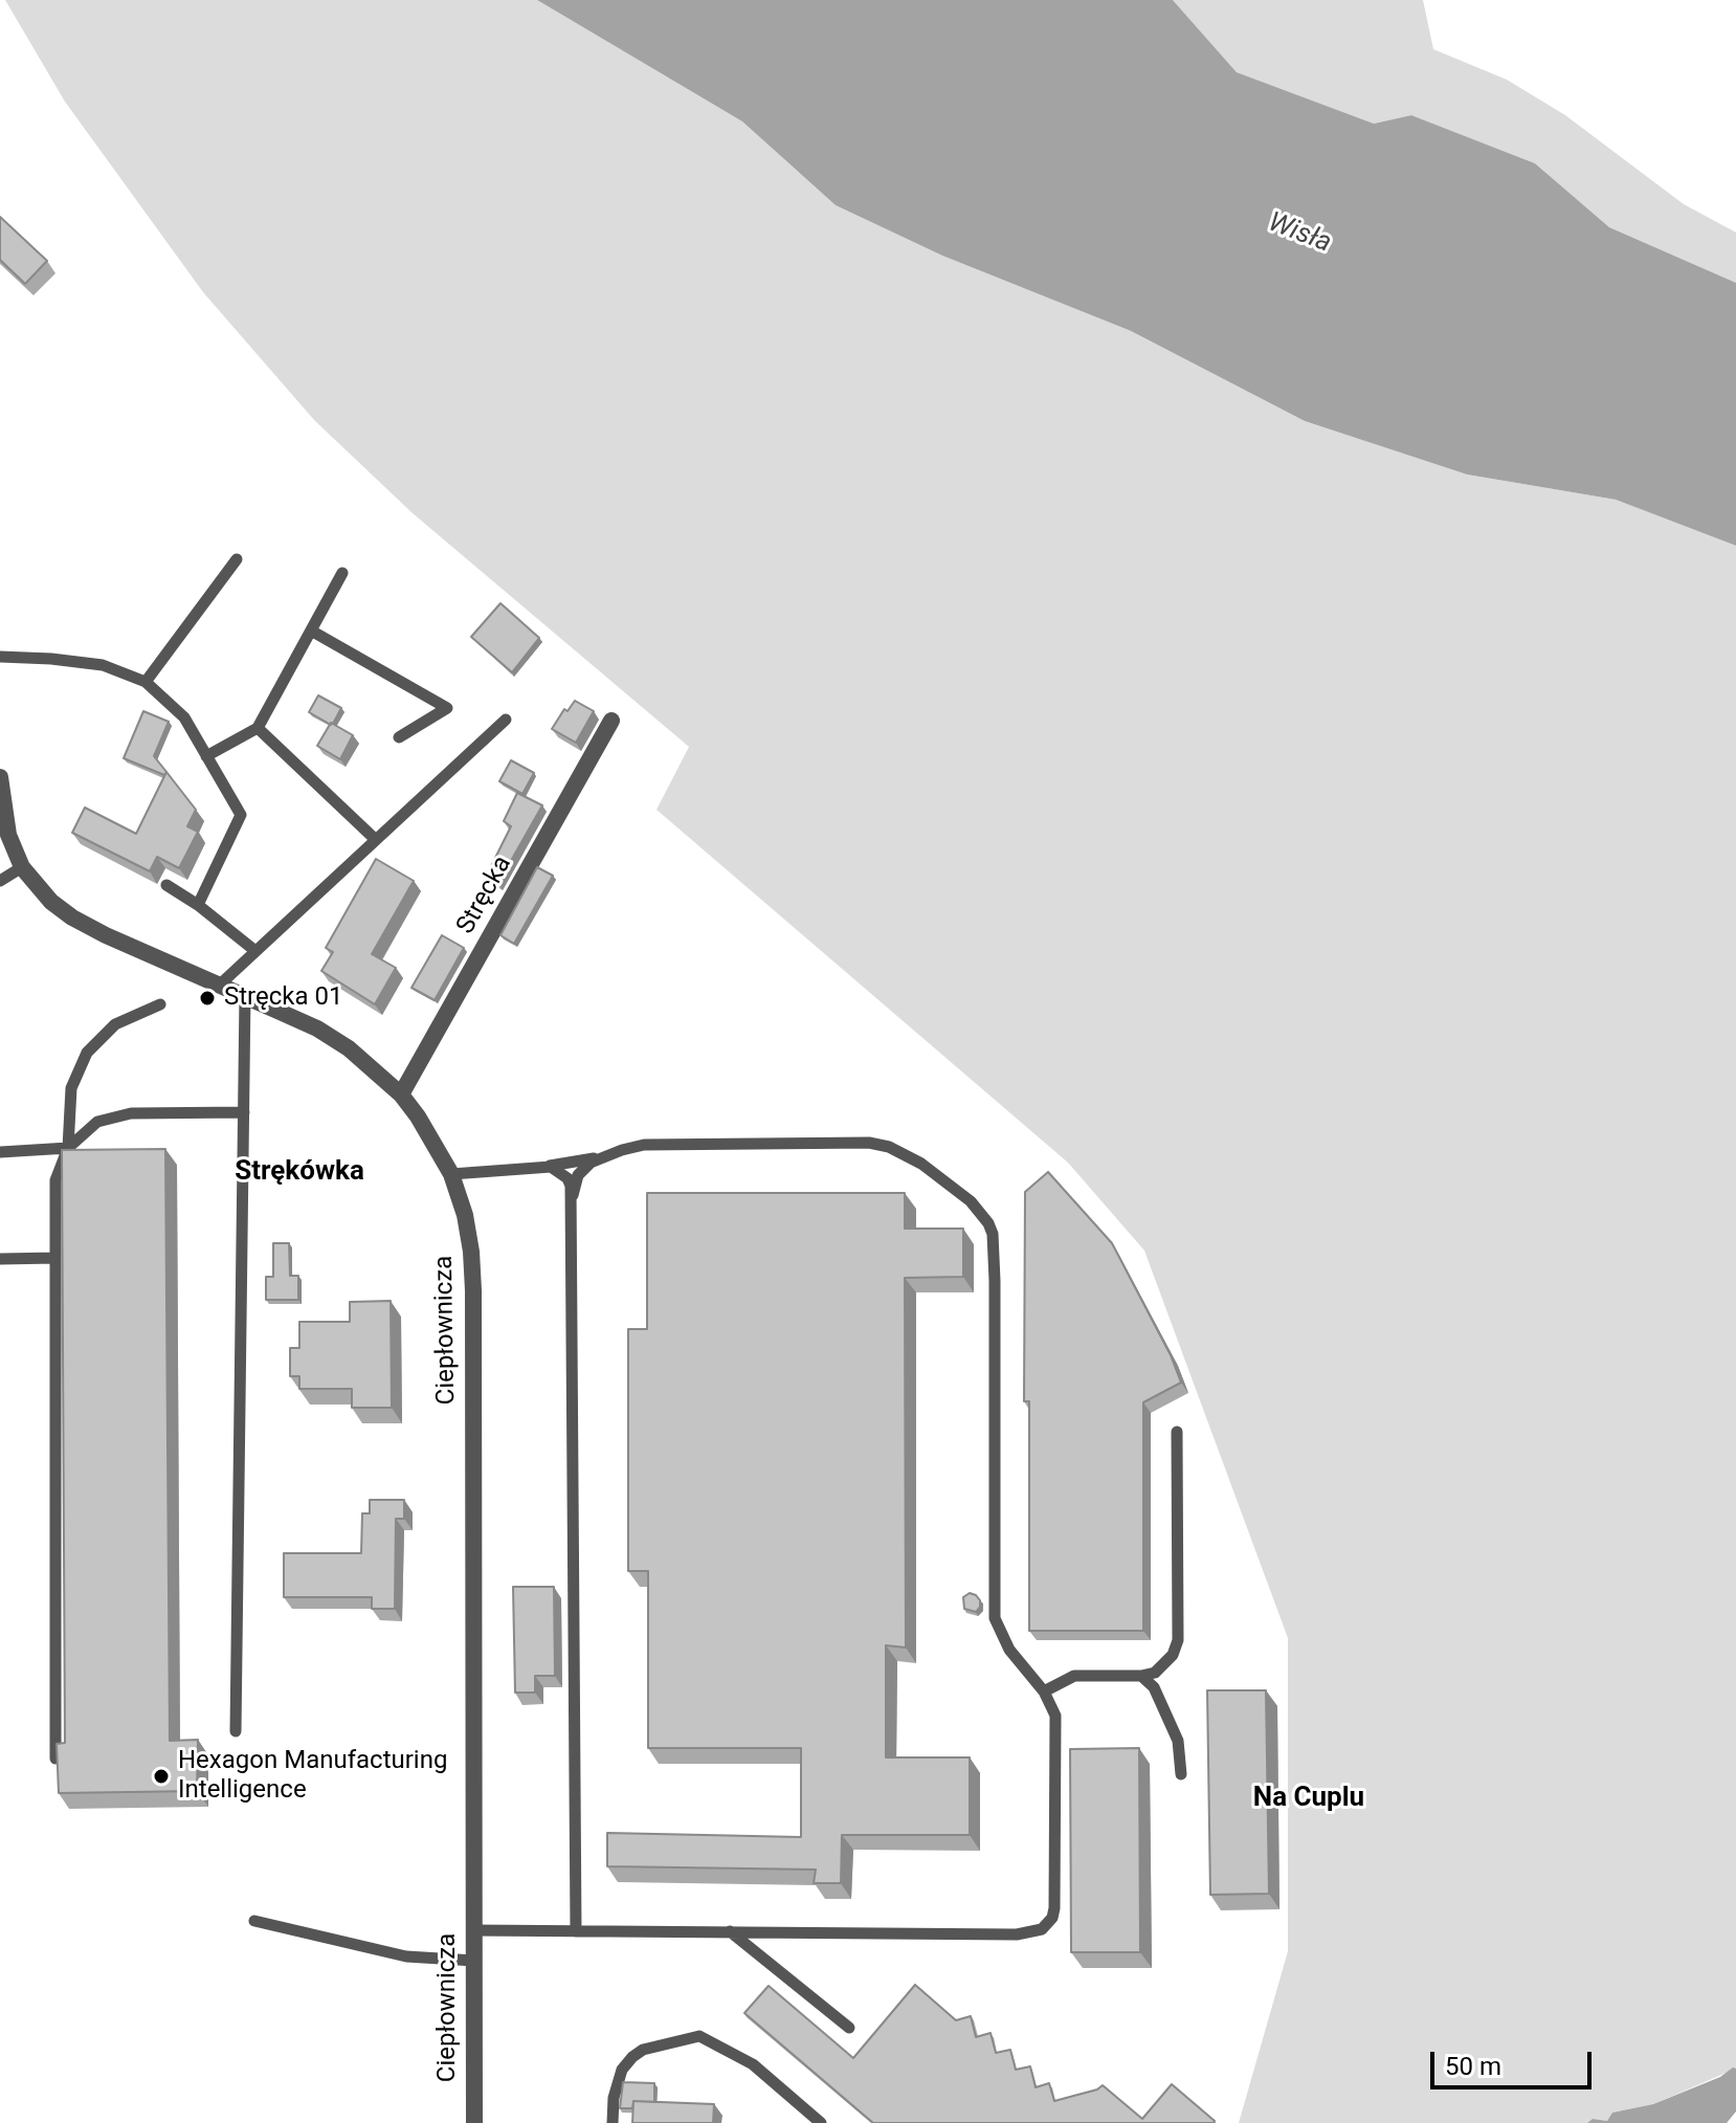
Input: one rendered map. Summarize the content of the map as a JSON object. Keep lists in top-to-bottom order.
{
  "streets": {
    "street": ["Stręcka", "Ciepłownicza"]
  },
  "crossings": [
    ["Stręcka", "Ciepłownicza"]
  ],
  "districts": ["Strękówka", "Na Cuplu"],
  "water": ["Wisła"],
  "places": ["Stręcka 01", "Hexagon Manufacturing Intelligence"],
  "scale_bar": "50 m"
}
